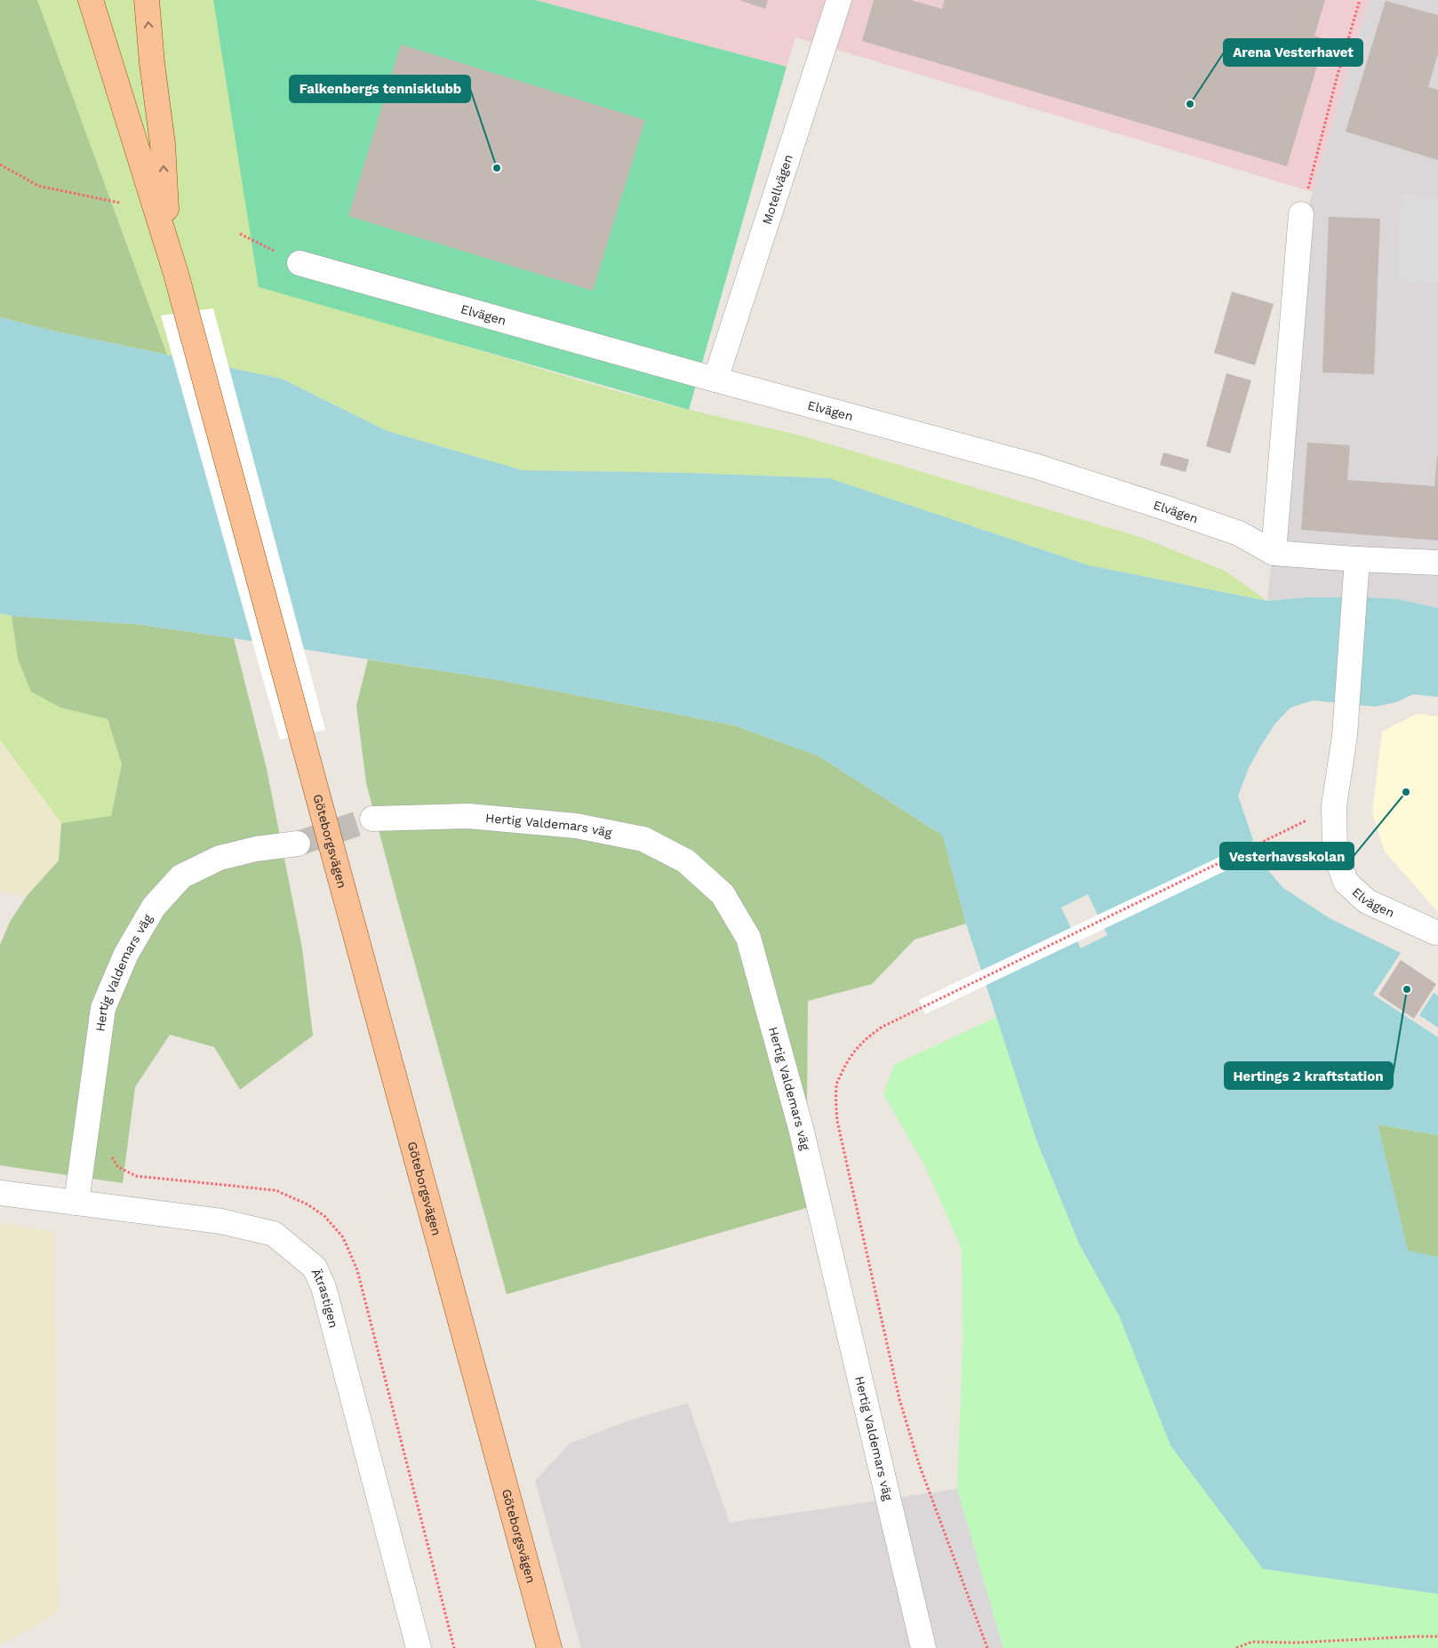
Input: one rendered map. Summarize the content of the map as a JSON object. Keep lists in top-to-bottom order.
{
  "streets": {
    "main road": ["Göteborgsvägen"],
    "street": [
      "Motellvägen",
      "Elvägen",
      "Hertig Valdemars väg",
      "Ätrastigen"
    ]
  },
  "crossings": [
    ["Motellvägen", "Elvägen"],
    ["Hertig Valdemars väg", "Ätrastigen"]
  ],
  "places": [
    "Arena Vesterhavet",
    "Falkenbergs tennisklubb",
    "Vesterhavsskolan",
    "Hertings 2 kraftstation"
  ]
}
